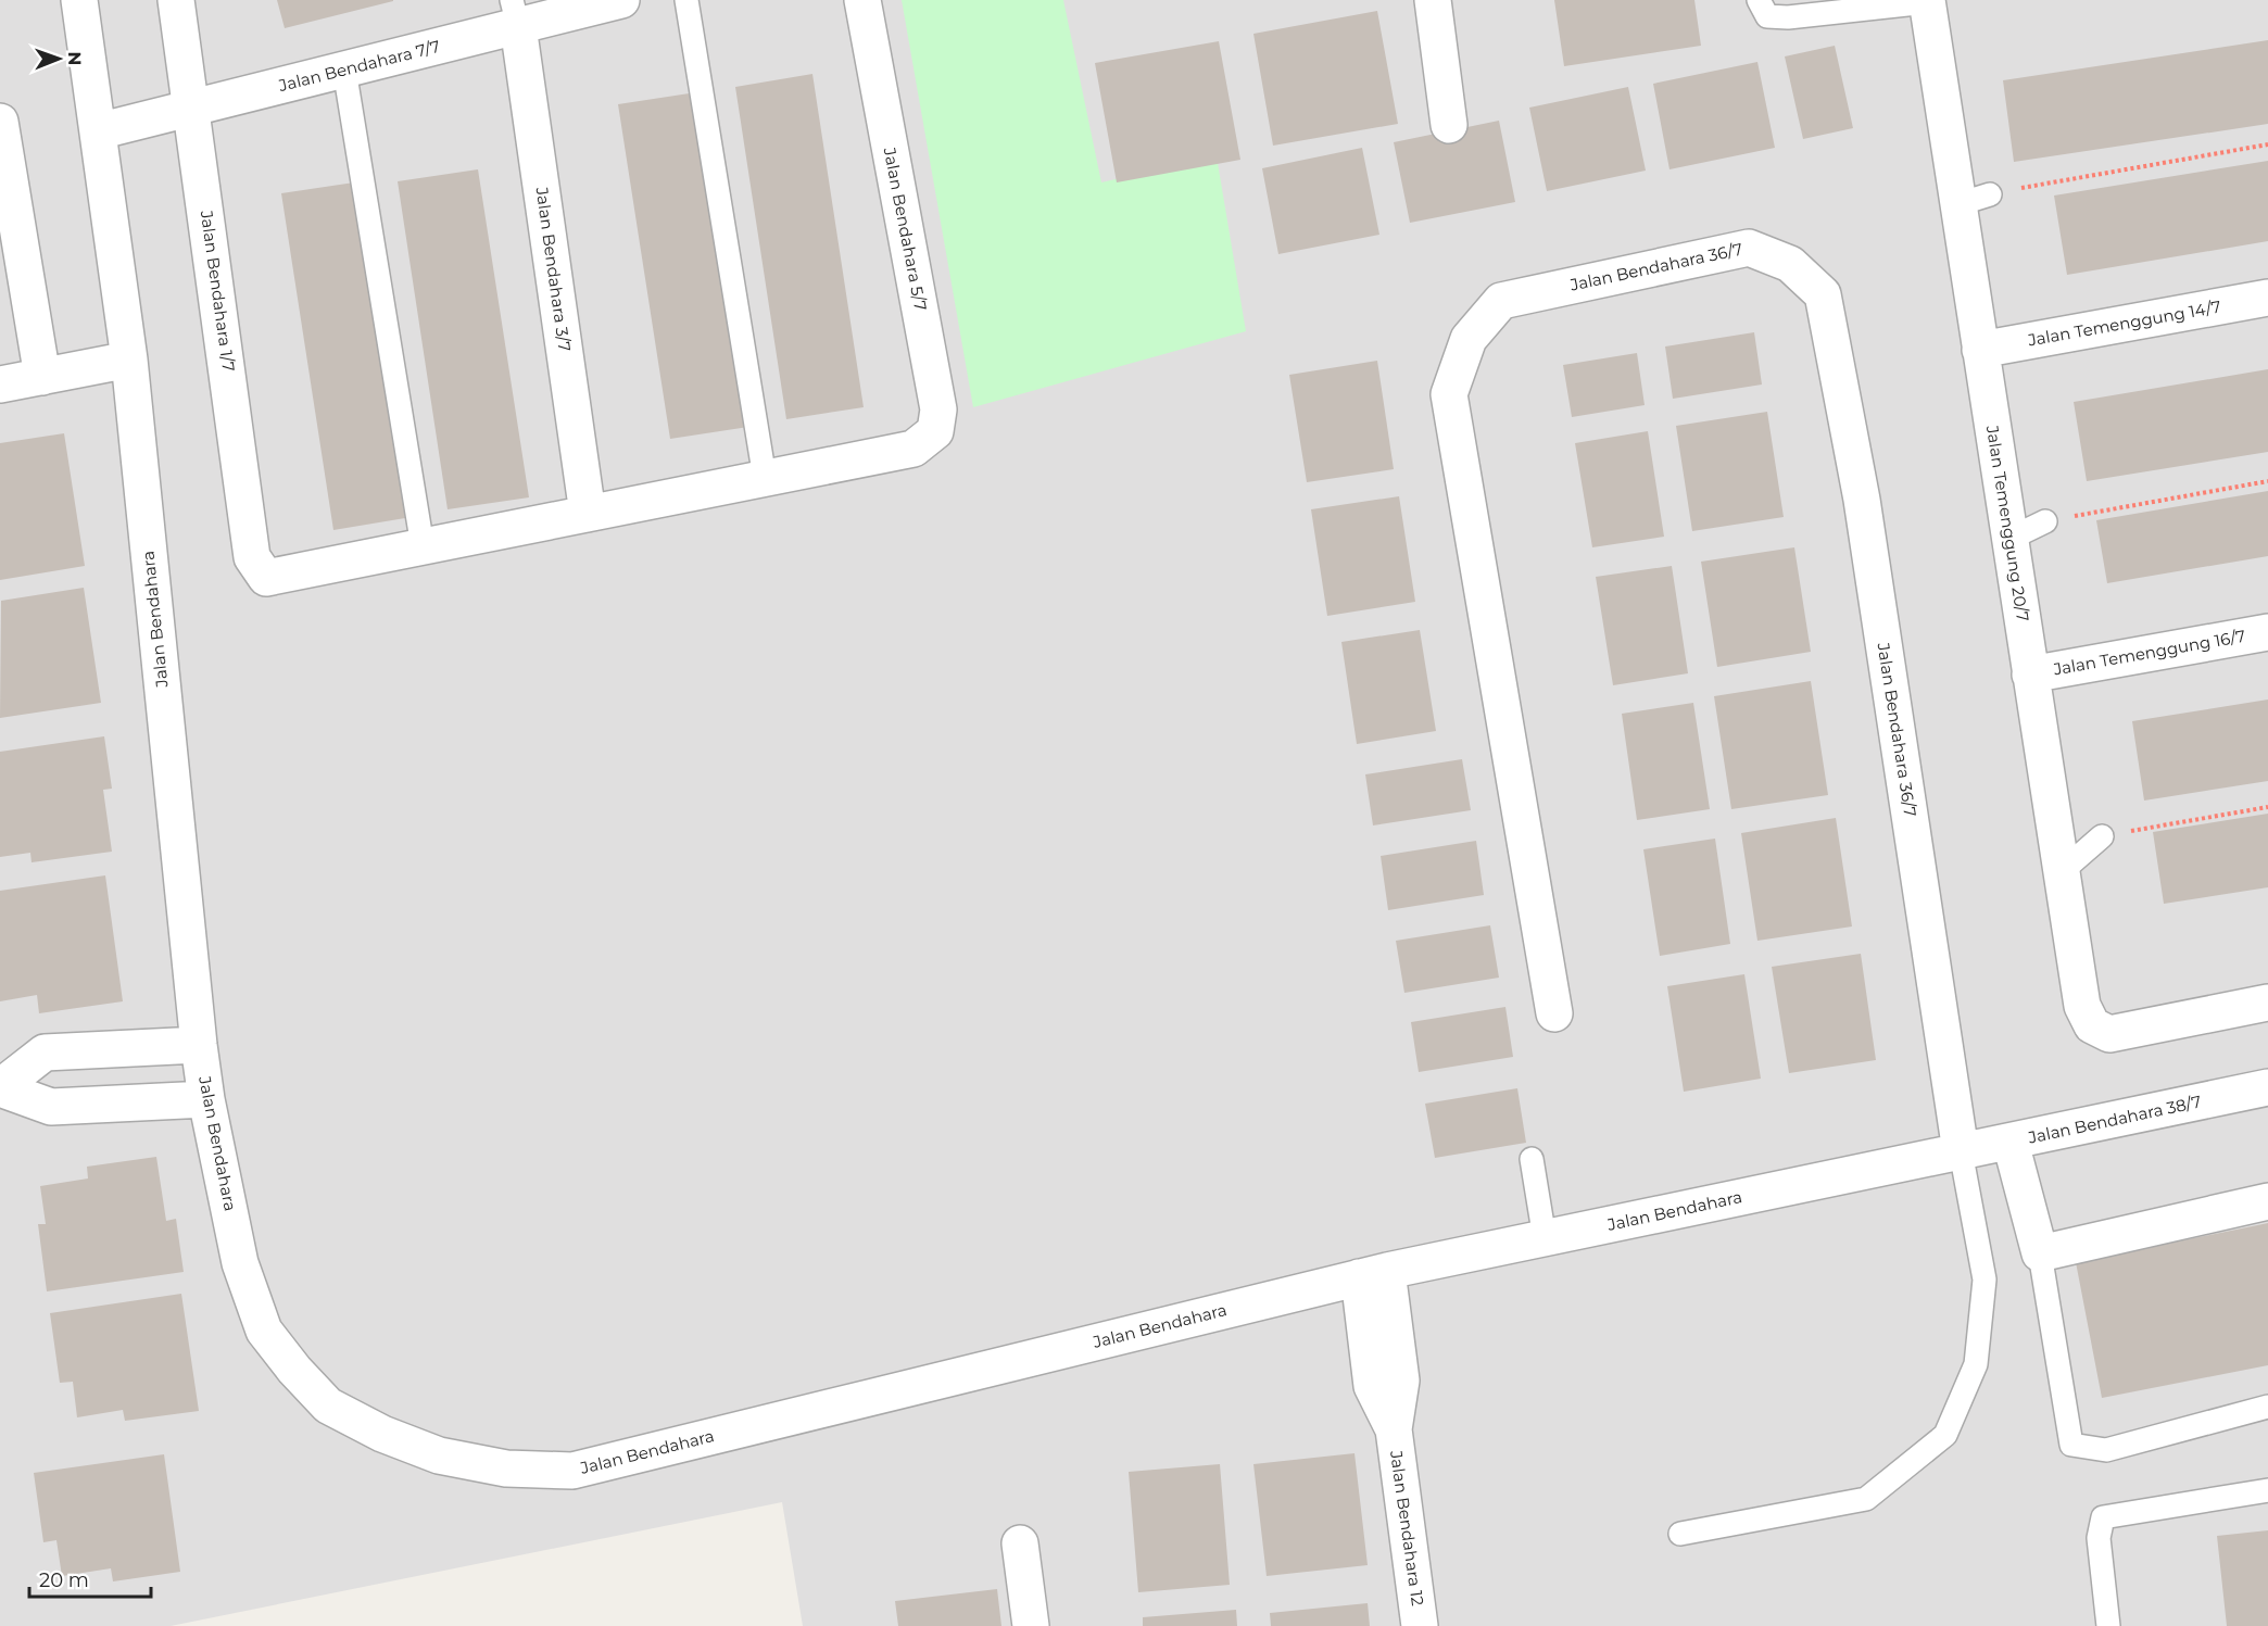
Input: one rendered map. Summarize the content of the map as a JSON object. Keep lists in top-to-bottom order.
{
  "streets": {
    "street": [
      "Jalan Bendahara 7/7",
      "Jalan Bendahara 5/7",
      "Jalan Bendahara 36/7",
      "Jalan Bendahara 3/7",
      "Jalan Bendahara 1/7",
      "Jalan Temenggung 14/7",
      "Jalan Temenggung 20/7",
      "Jalan Bendahara",
      "Jalan Temenggung 16/7",
      "Jalan Bendahara 38/7",
      "Jalan Bendahara 12"
    ]
  },
  "crossings": [
    ["Jalan Bendahara 7/7", "Jalan Bendahara 3/7"],
    ["Jalan Bendahara 7/7", "Jalan Bendahara 1/7"],
    ["Jalan Bendahara 7/7", "Jalan Bendahara"],
    ["Jalan Bendahara 36/7", "Jalan Bendahara"],
    ["Jalan Bendahara 36/7", "Jalan Bendahara 38/7"],
    ["Jalan Temenggung 14/7", "Jalan Temenggung 20/7"],
    ["Jalan Temenggung 20/7", "Jalan Temenggung 16/7"],
    ["Jalan Bendahara", "Jalan Bendahara 38/7"],
    ["Jalan Bendahara", "Jalan Bendahara 12"]
  ],
  "scale_bar": "20 m",
  "north": "right"
}
